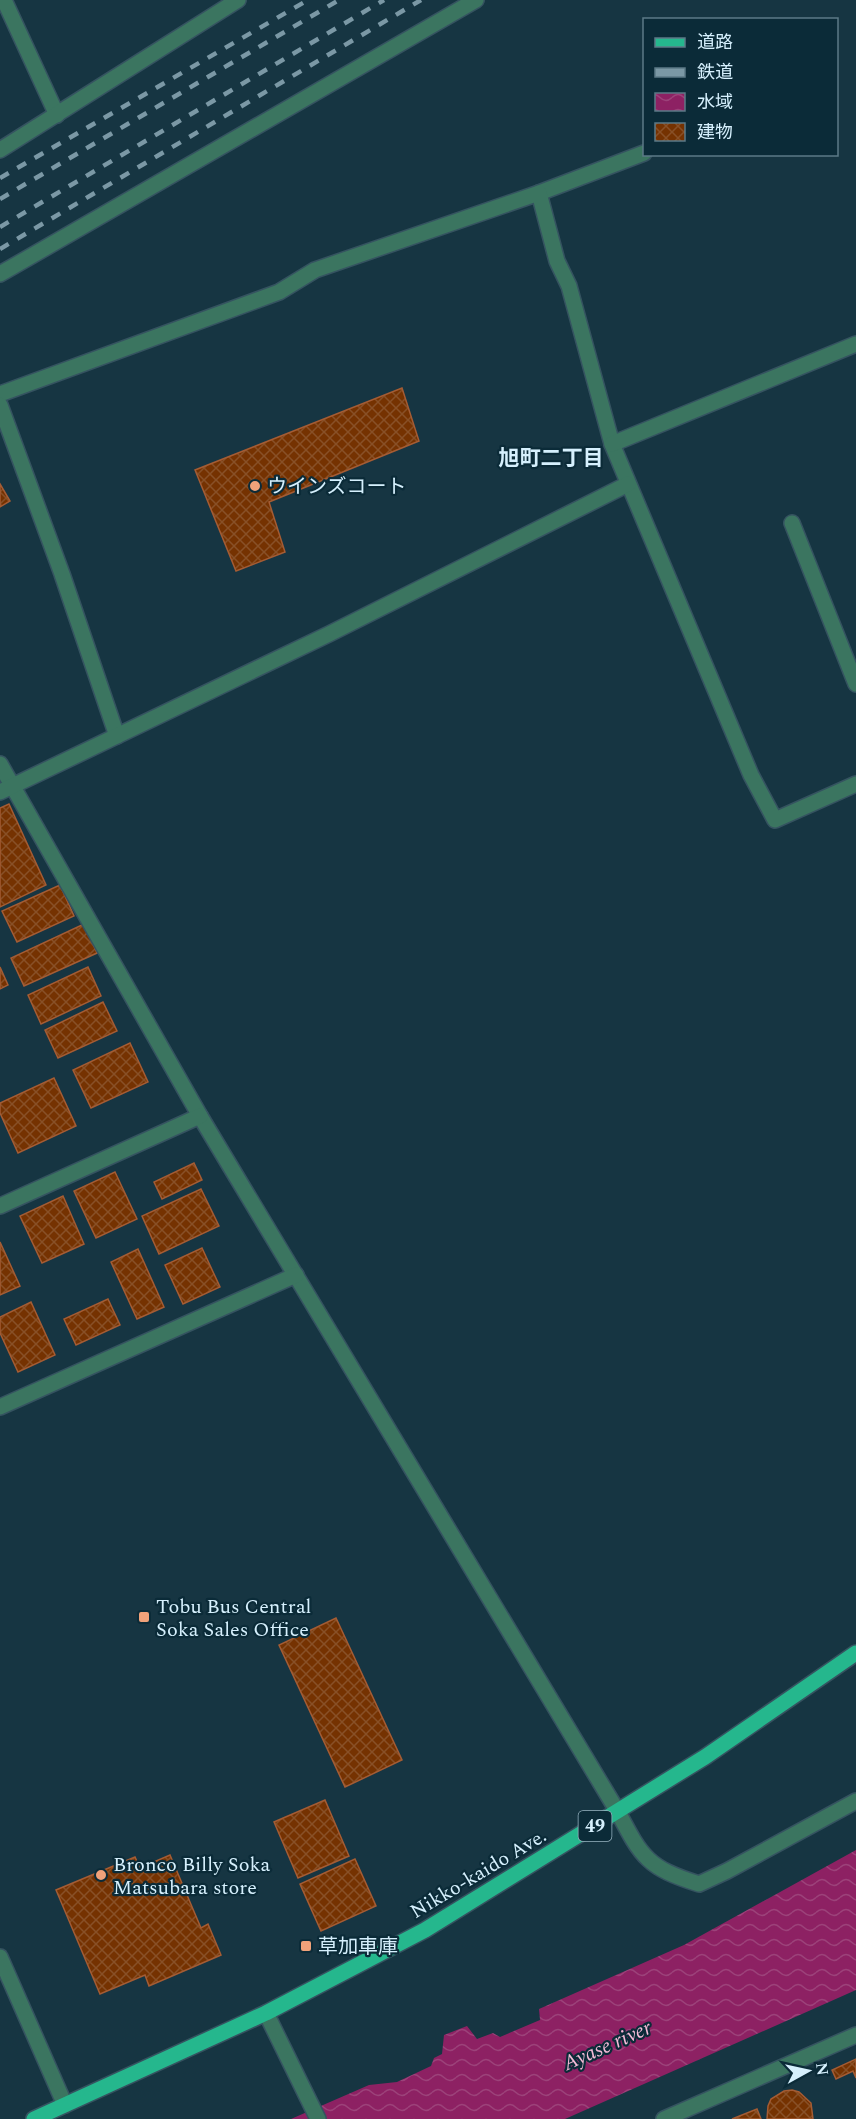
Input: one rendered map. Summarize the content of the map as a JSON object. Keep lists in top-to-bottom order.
{
  "streets": {
    "main road": ["49", "Nikko-kaido Ave."]
  },
  "districts": ["旭町二丁目"],
  "water": ["Ayase river"],
  "places": {
    "other": ["ウインズコート", "Bronco Billy Soka Matsubara store"],
    "transit": ["Tobu Bus Central Soka Sales Office", "草加車庫"]
  },
  "legend": [
    "道路",
    "鉄道",
    "水域",
    "建物"
  ],
  "north": "right"
}
